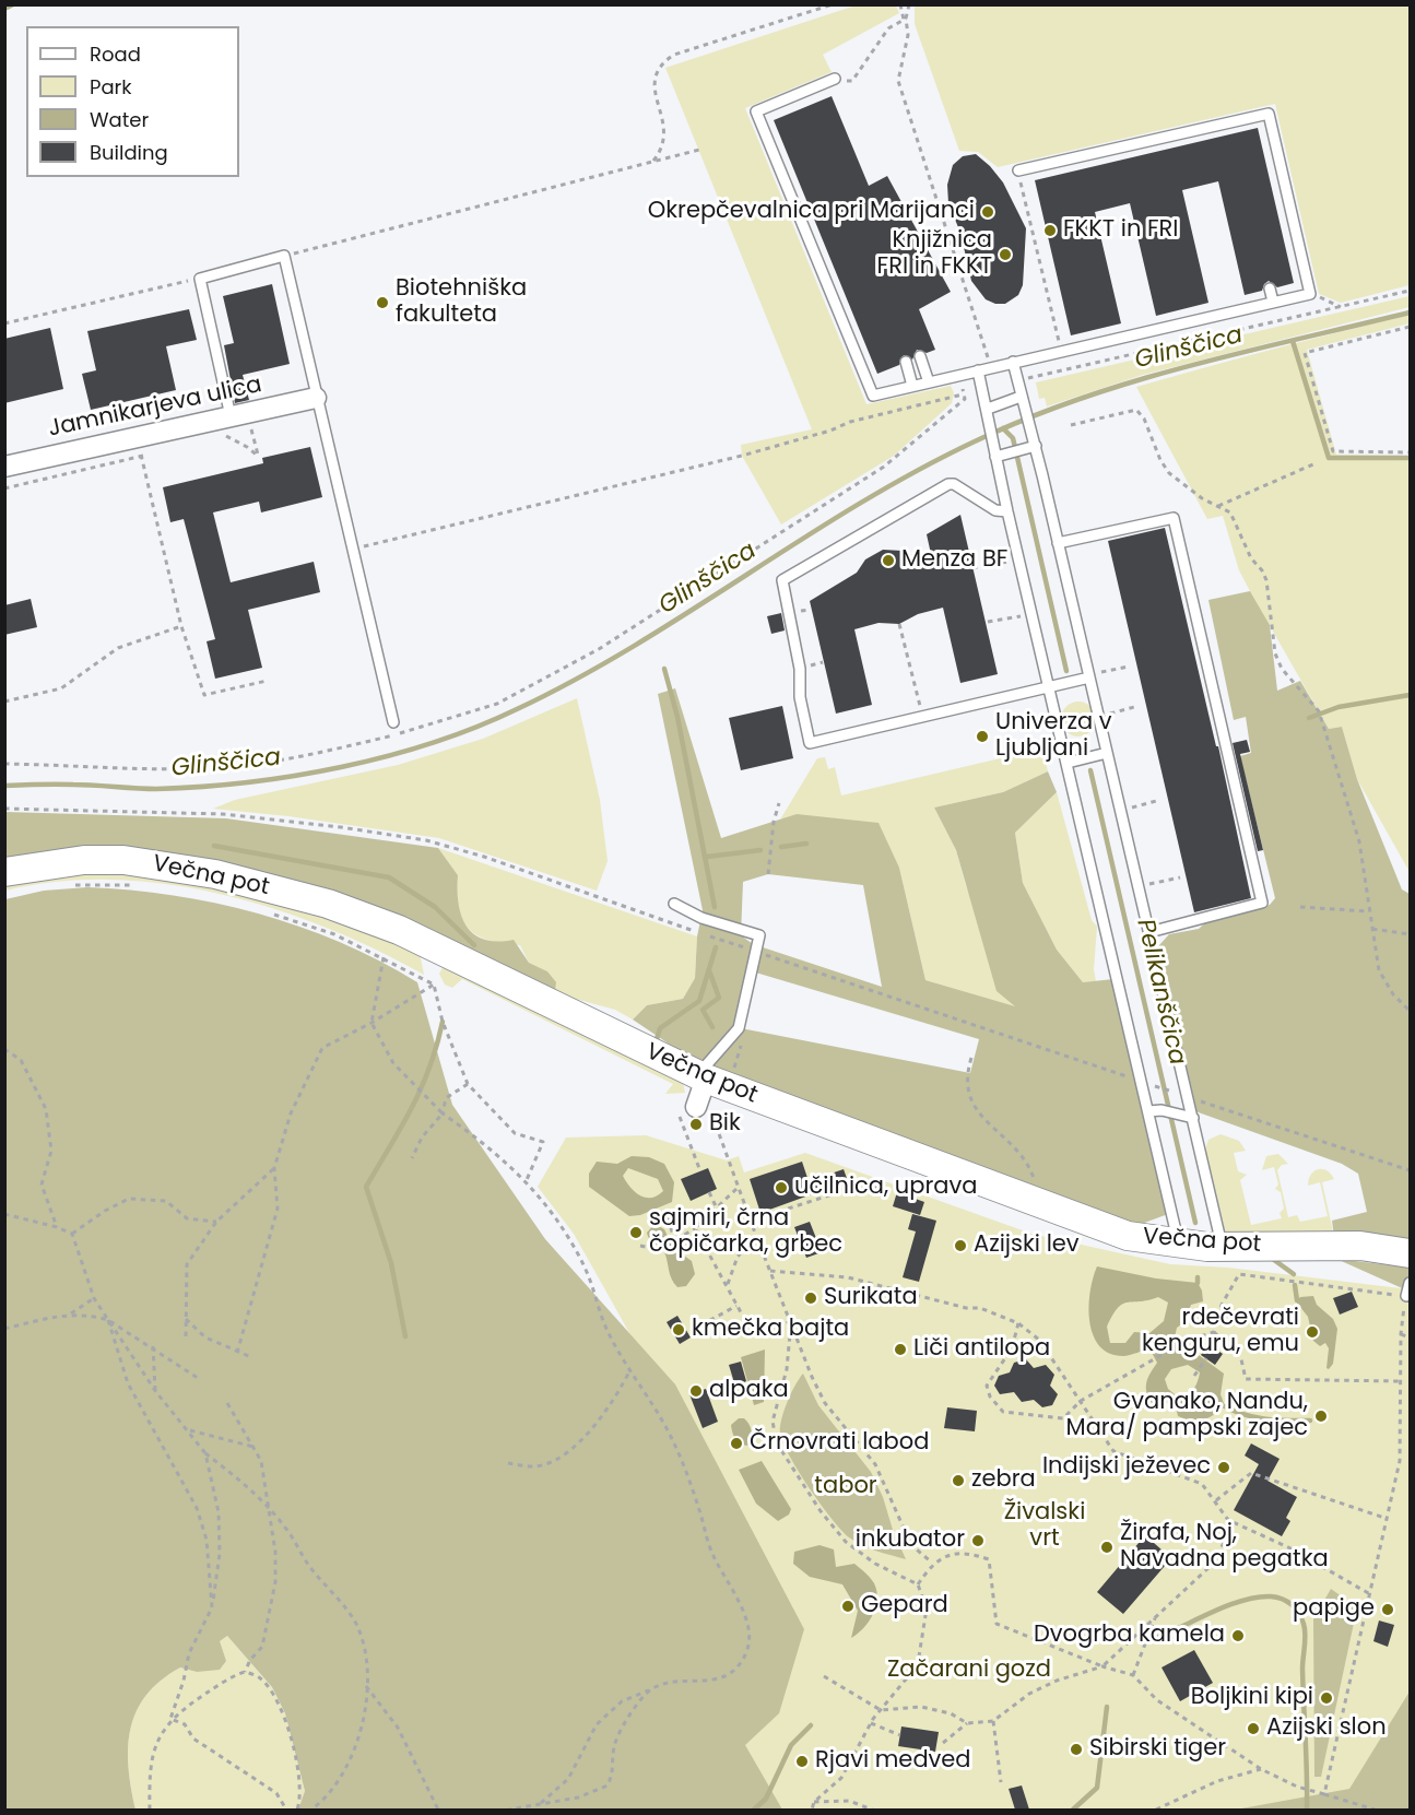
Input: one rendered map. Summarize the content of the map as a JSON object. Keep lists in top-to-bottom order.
{
  "streets": {
    "main road": ["Večna pot"],
    "street": ["Jamnikarjeva ulica"]
  },
  "water": ["Glinščica", "Pelikanščica"],
  "parks": ["tabor", "Živalski vrt", "Začarani gozd"],
  "places": [
    "Okrepčevalnica pri Marijanci",
    "FKKT in FRI",
    "Knjižnica FRI in FKKT",
    "Biotehniška fakulteta",
    "Menza BF",
    "Univerza v Ljubljani",
    "Bik",
    "učilnica, uprava",
    "sajmiri, črna čopičarka, grbec",
    "Azijski lev",
    "Surikata",
    "kmečka bajta",
    "rdečevrati kenguru, emu",
    "Liči antilopa",
    "alpaka",
    "Gvanako, Nandu, Mara/ pampski zajec",
    "Črnovrati labod",
    "Indijski ježevec",
    "zebra",
    "inkubator",
    "Žirafa, Noj, Navadna pegatka",
    "Gepard",
    "papige",
    "Dvogrba kamela",
    "Boljkini kipi",
    "Azijski slon",
    "Sibirski tiger",
    "Rjavi medved"
  ],
  "legend": [
    "Road",
    "Park",
    "Water",
    "Building"
  ]
}
